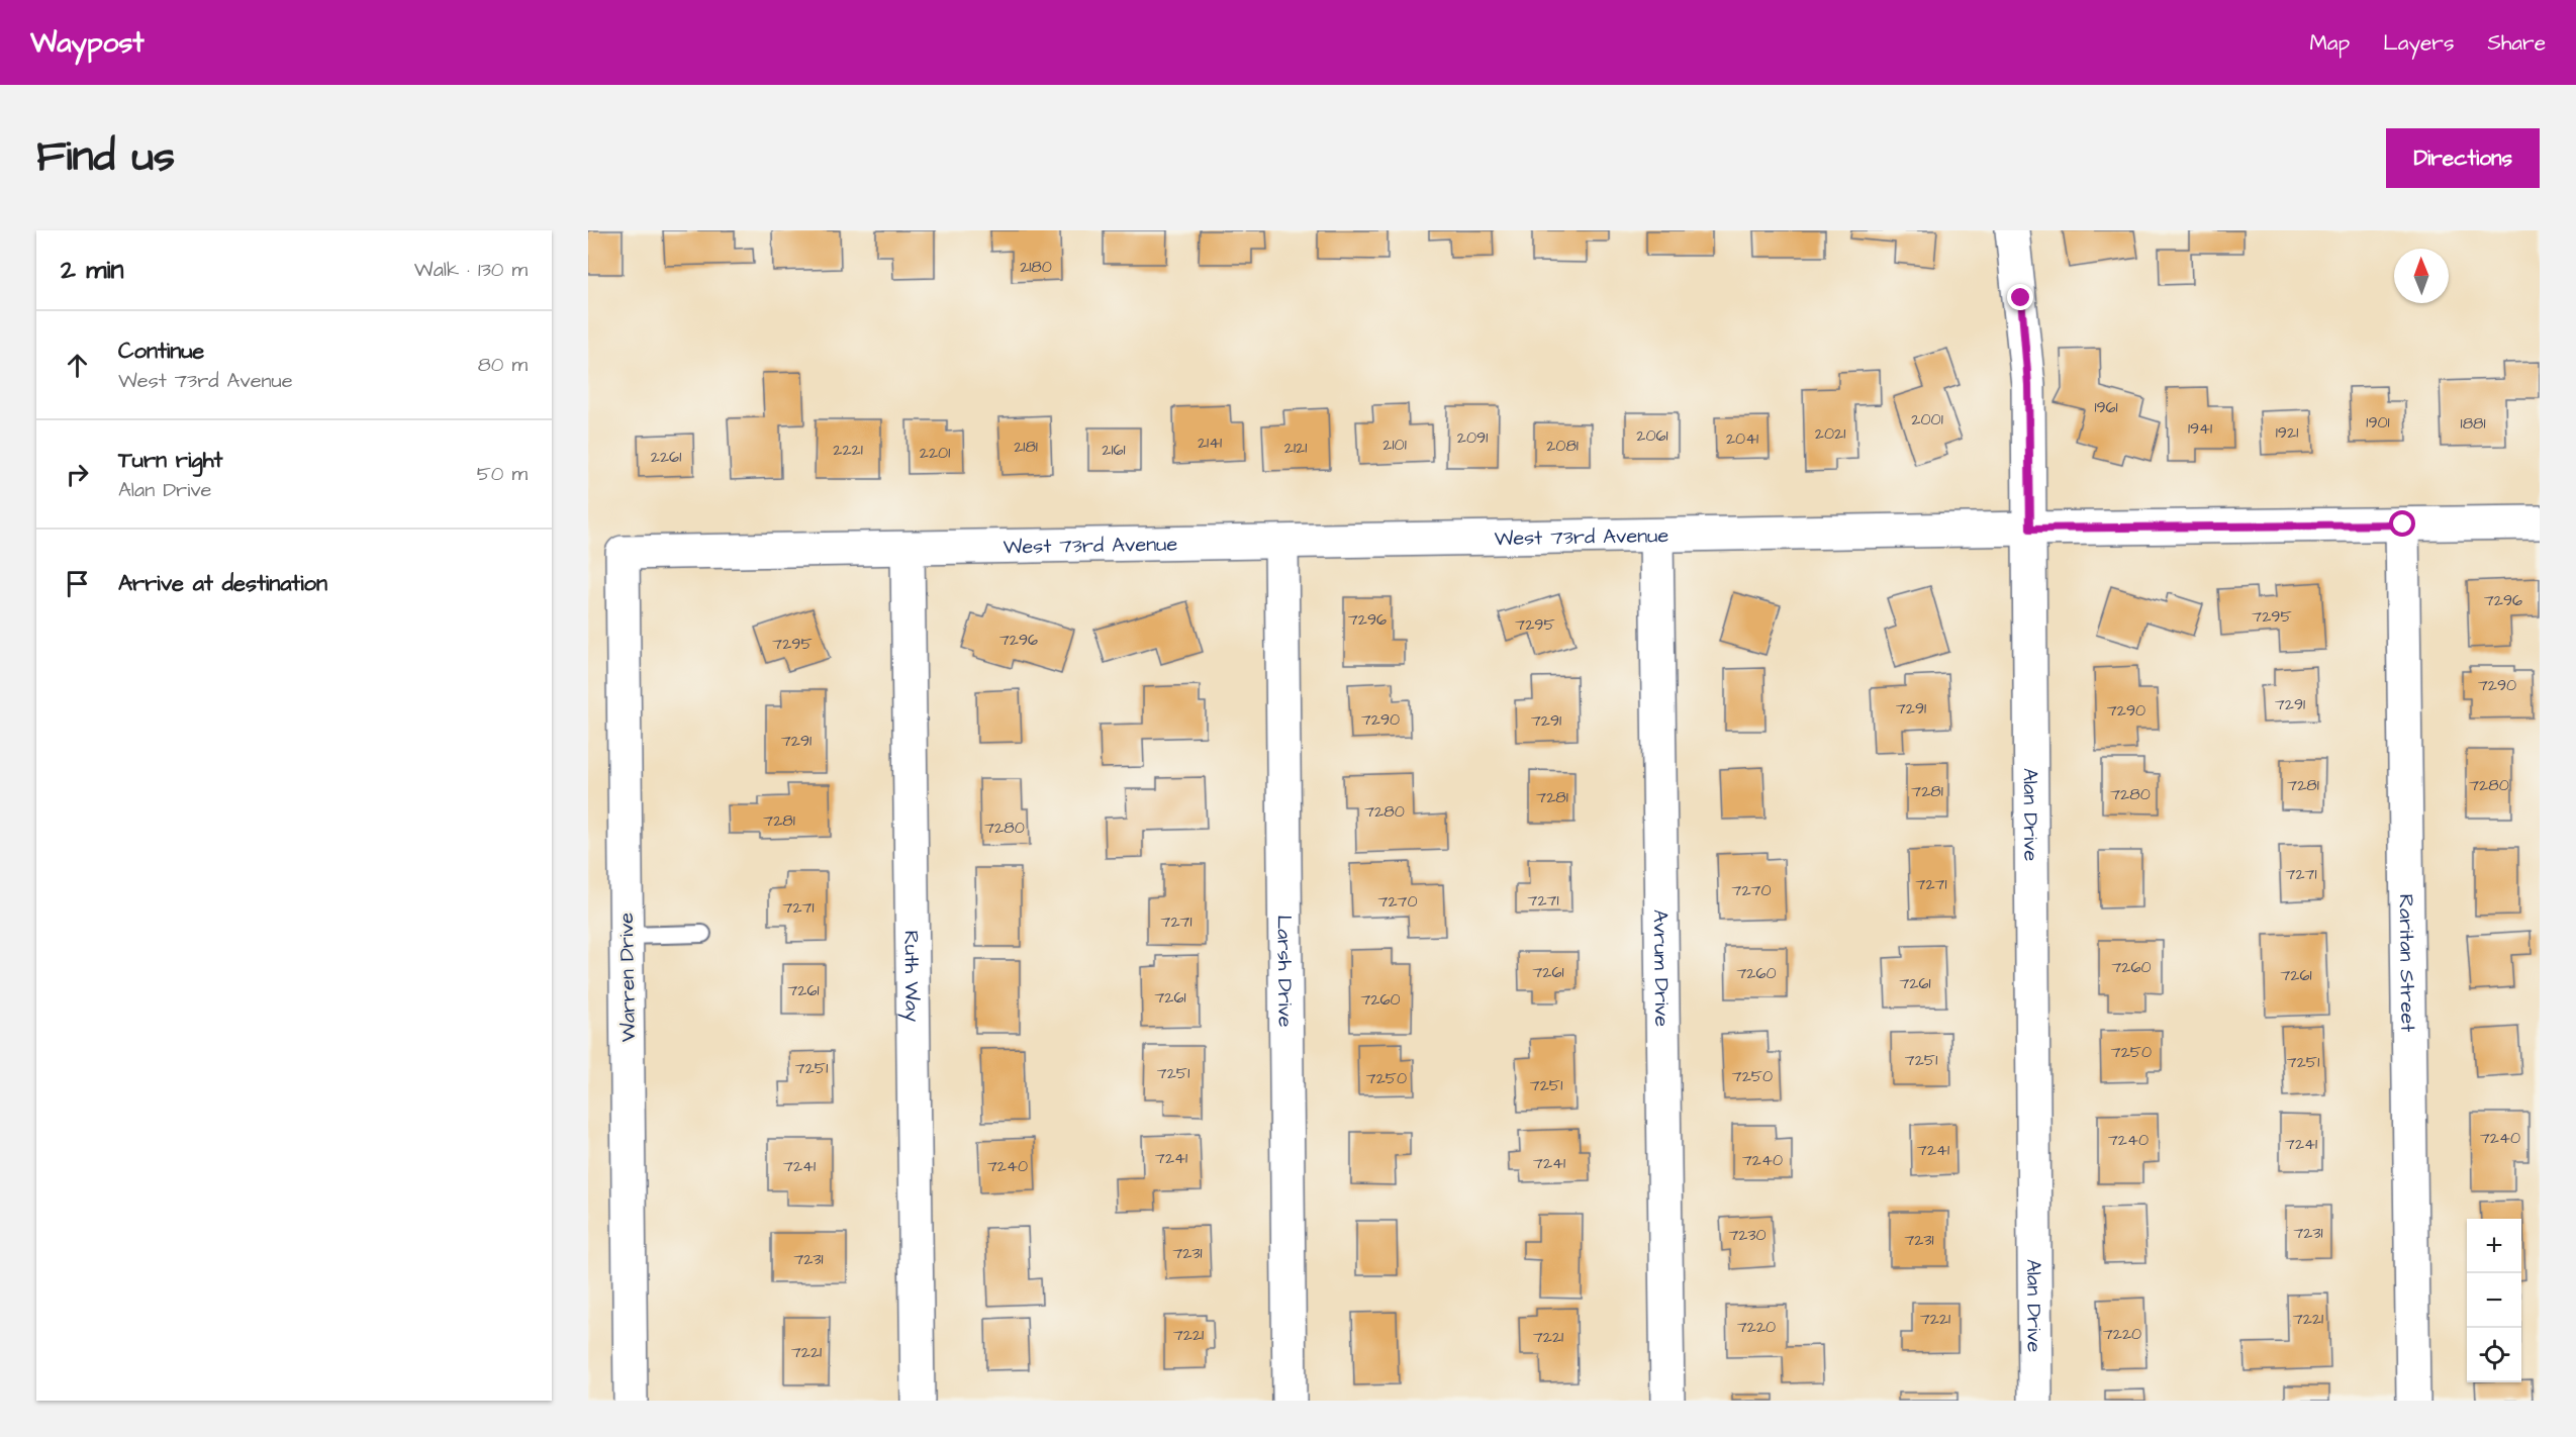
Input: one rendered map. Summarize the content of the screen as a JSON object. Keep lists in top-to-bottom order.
{
  "streets": {
    "street": [
      "West 73rd Avenue",
      "Alan Drive",
      "Raritan Street",
      "Avrum Drive",
      "Larsh Drive",
      "Ruth Way",
      "Warren Drive"
    ]
  },
  "crossings": [
    ["West 73rd Avenue", "Alan Drive"],
    ["West 73rd Avenue", "Raritan Street"],
    ["West 73rd Avenue", "Avrum Drive"],
    ["West 73rd Avenue", "Larsh Drive"],
    ["West 73rd Avenue", "Ruth Way"],
    ["West 73rd Avenue", "Warren Drive"]
  ],
  "house_numbers": [
    "2180",
    "1961",
    "2001",
    "1901",
    "1881",
    "1941",
    "1921",
    "2021",
    "2061",
    "2091",
    "2041",
    "2141",
    "2101",
    "2081",
    "2181",
    "2121",
    "2221",
    "2161",
    "2201",
    "2261",
    "7296",
    "7295",
    "7296",
    "7295",
    "7296",
    "7295",
    "7290",
    "7291",
    "7291",
    "7290",
    "7290",
    "7291",
    "7291",
    "7281",
    "7280",
    "7281",
    "7280",
    "7281",
    "7280",
    "7281",
    "7280",
    "7271",
    "7271",
    "7270",
    "7271",
    "7270",
    "7271",
    "7271",
    "7260",
    "7261",
    "7260",
    "7261",
    "7261",
    "7261",
    "7261",
    "7260",
    "7250",
    "7251",
    "7251",
    "7251",
    "7251",
    "7250",
    "7250",
    "7251",
    "7240",
    "7240",
    "7241",
    "7241",
    "7241",
    "7240",
    "7241",
    "7241",
    "7240",
    "7231",
    "7230",
    "7231",
    "7231",
    "7231",
    "7221",
    "7221",
    "7220",
    "7220",
    "7221",
    "7221",
    "7221"
  ],
  "north": "top",
  "page": {
    "header": "Waypost",
    "nav": ["Map", "Layers", "Share"],
    "title": "Find us",
    "buttons": "Directions",
    "heading": ["2 min", "Walk · 130 m"],
    "list": [
      ["Continue", "West 73rd Avenue", "80 m"],
      ["Turn right", "Alan Drive", "50 m"],
      "Arrive at destination"
    ],
    "map_buttons": ["+", "−"]
  }
}
